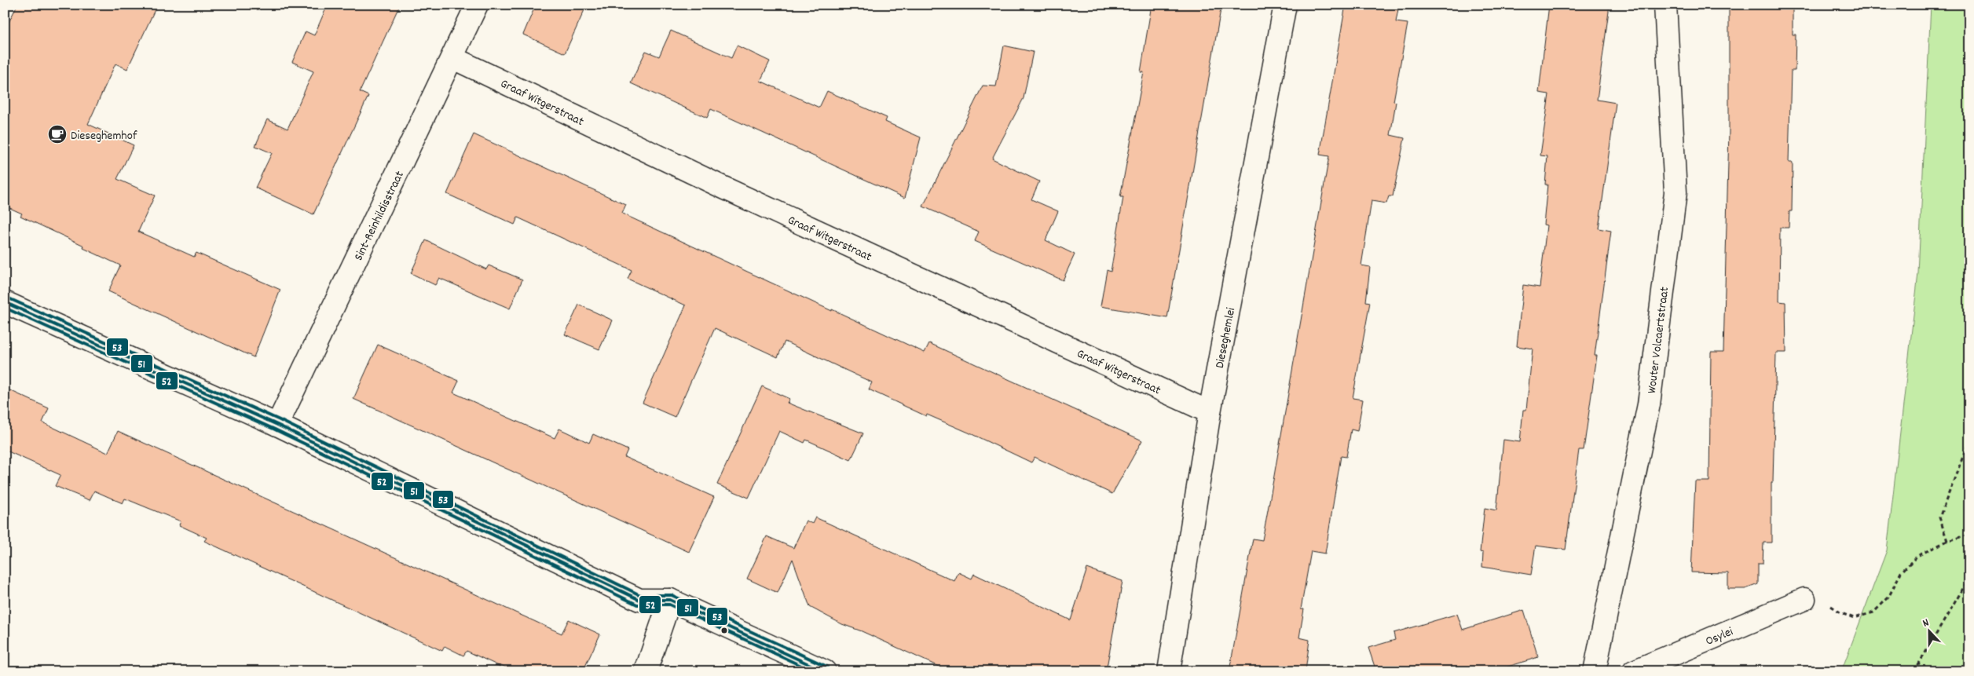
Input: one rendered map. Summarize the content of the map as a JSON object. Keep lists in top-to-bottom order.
{
  "streets": {
    "street": [
      "Graaf Witgerstraat",
      "Sint-Reinhildisstraat",
      "Dieseghemlei",
      "Wouter Volcaertstraat",
      "Osylei"
    ]
  },
  "crossings": [
    ["Graaf Witgerstraat", "Sint-Reinhildisstraat"],
    ["Graaf Witgerstraat", "Dieseghemlei"]
  ],
  "places": {
    "cafe": ["Dieseghemhof"]
  },
  "lines": ["transit line 53", "transit line 51", "transit line 52"],
  "north": "top"
}
